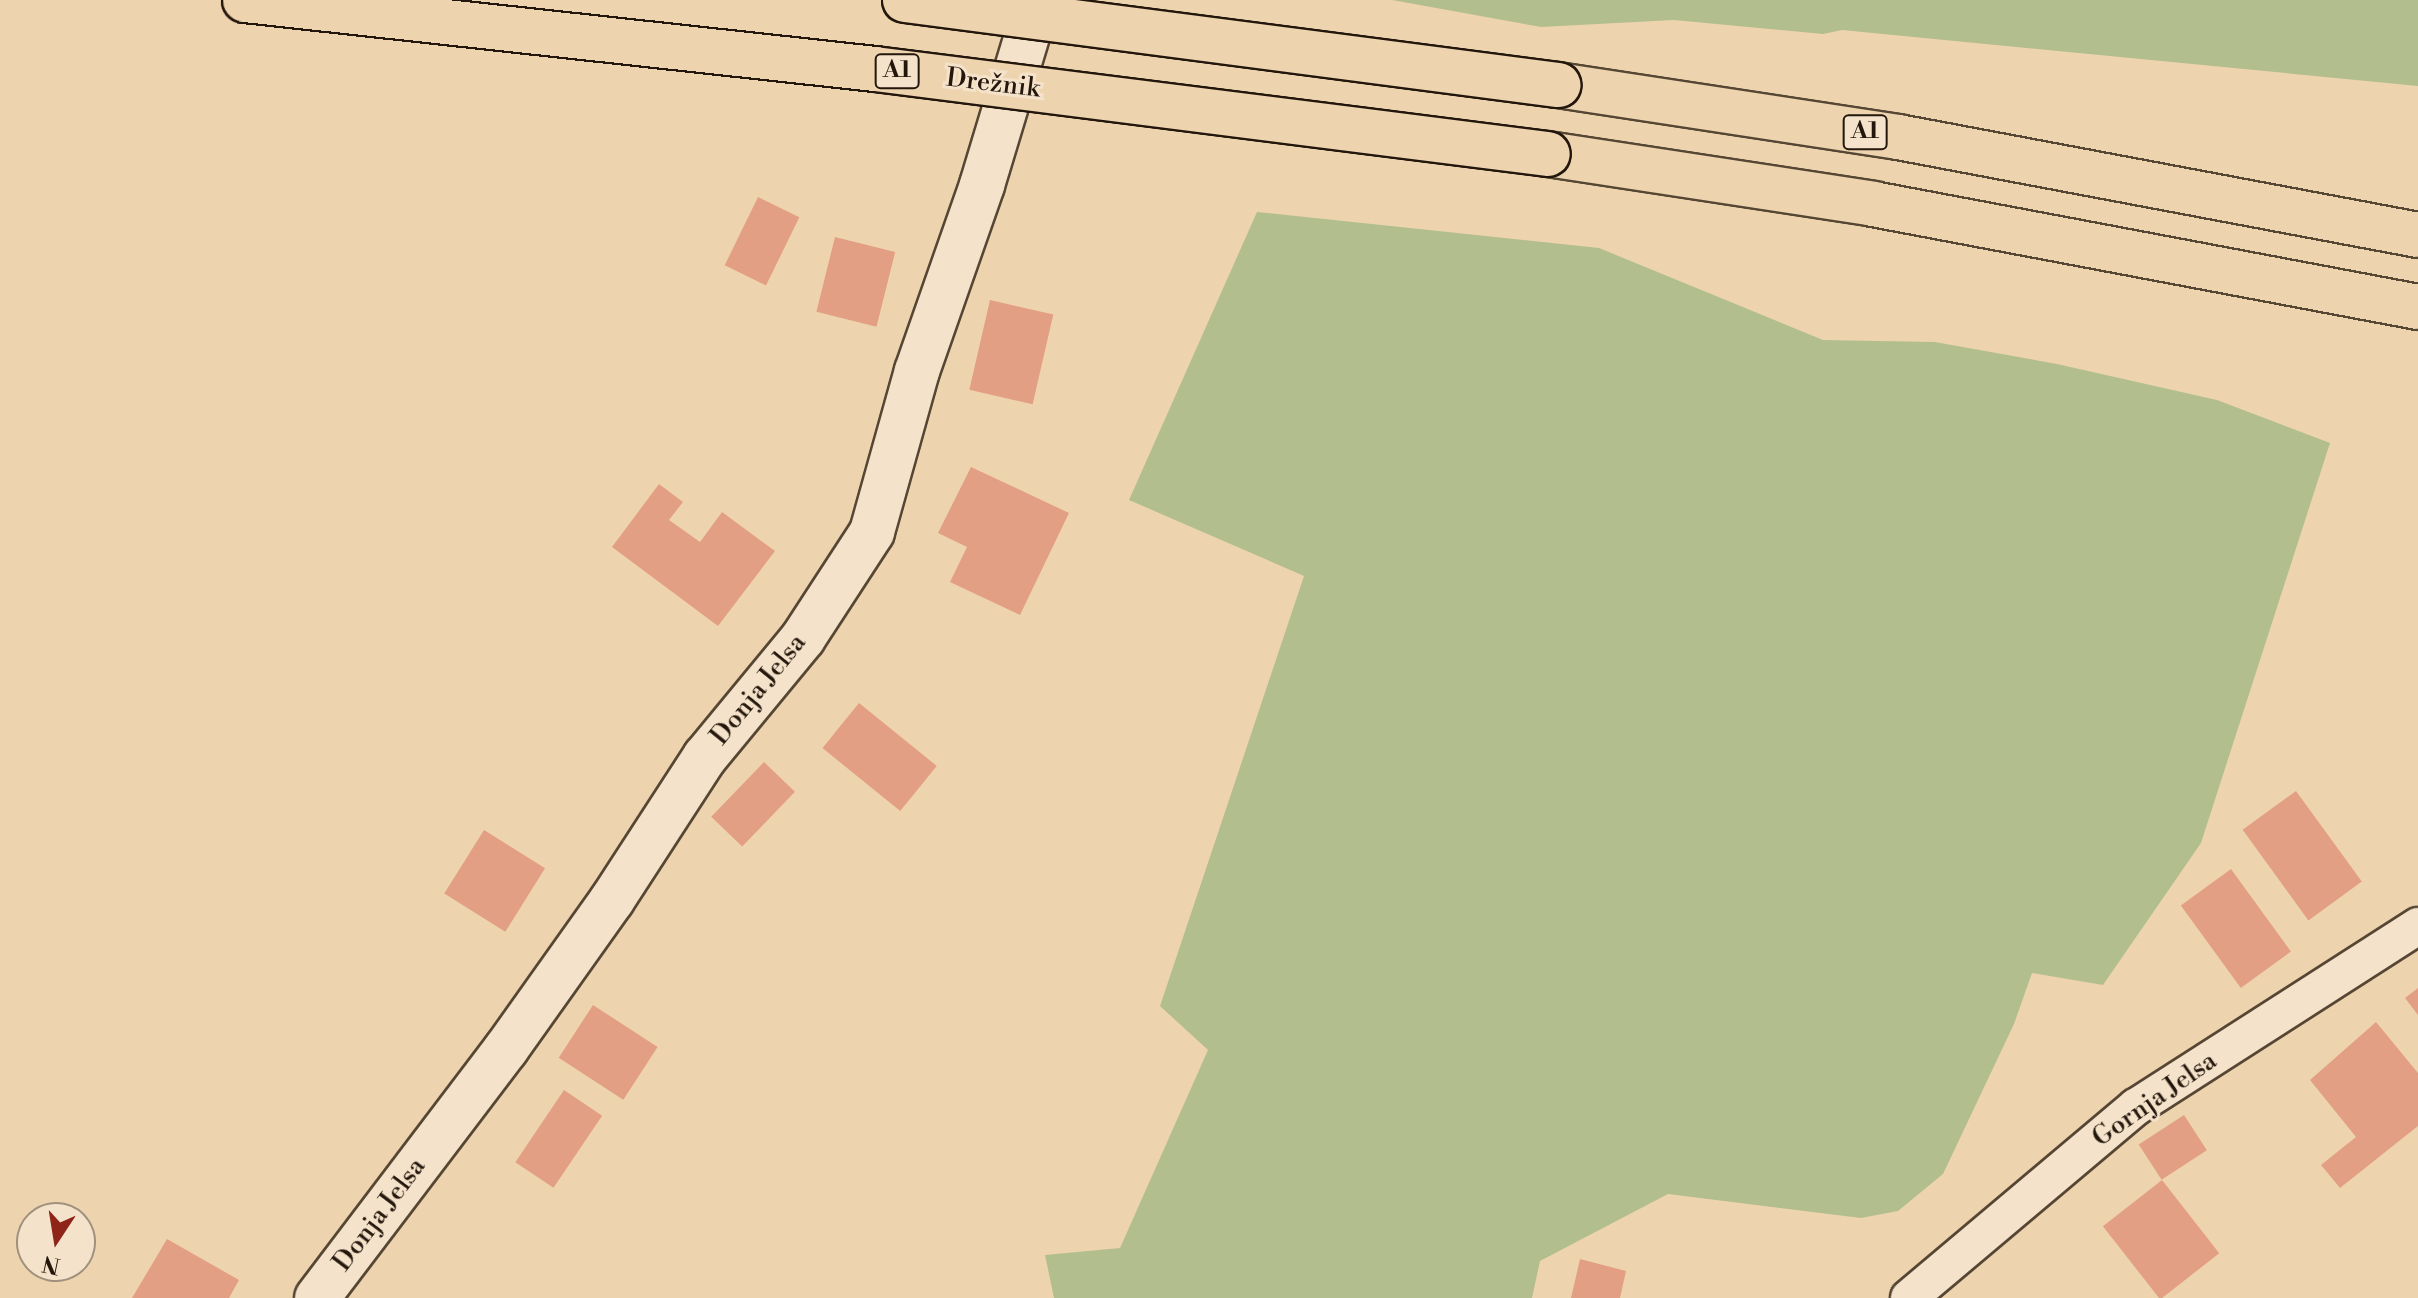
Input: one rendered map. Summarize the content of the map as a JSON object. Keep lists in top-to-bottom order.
{
  "streets": {
    "highway": ["A1", "Drežnik"],
    "main road": ["Donja Jelsa"],
    "street": ["Gornja Jelsa"]
  },
  "north": "bottom"
}
